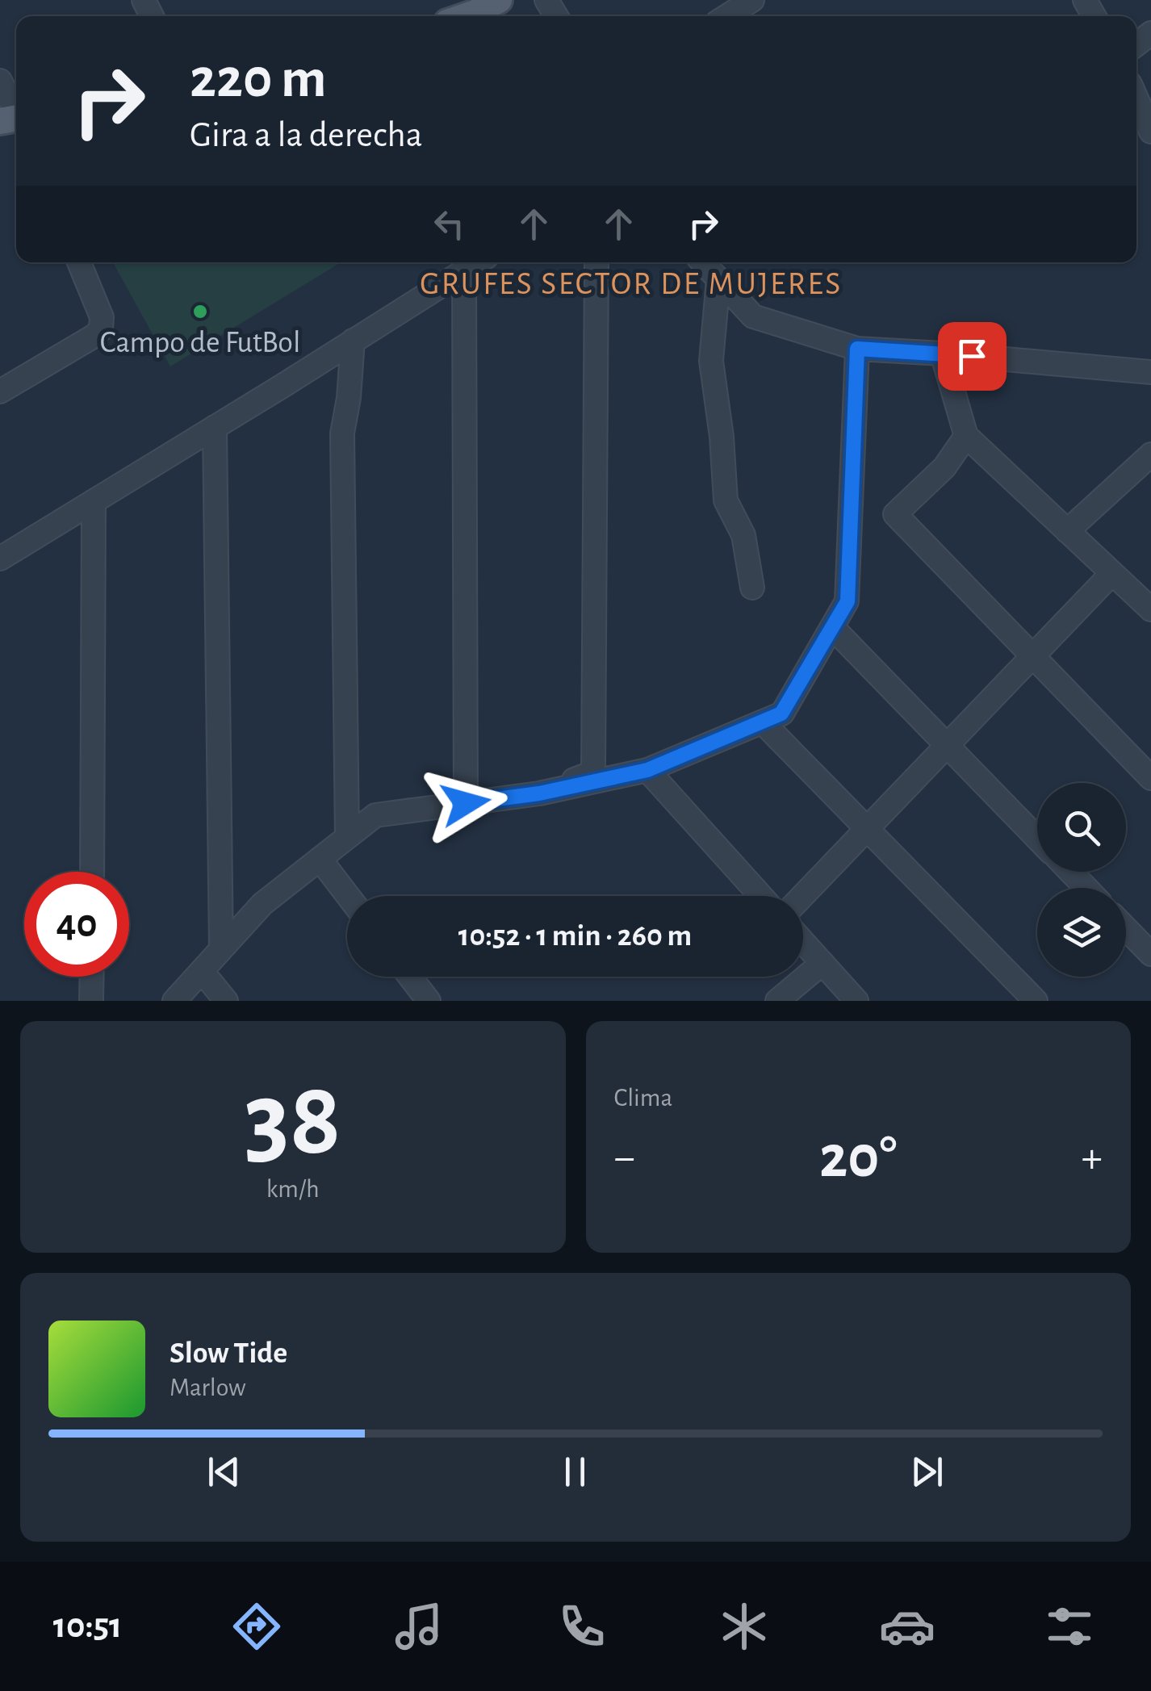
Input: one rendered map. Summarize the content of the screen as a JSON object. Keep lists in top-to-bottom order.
{
  "districts": ["GRUFES SECTOR DE MUJERES"],
  "places": ["Campo de FutBol"],
  "page": {
    "turn": ["220 m", "Gira a la derecha"],
    "limit": "40",
    "trip": "10:52 · 1 min · 260 m",
    "tile": [
      ["38", "km/h"],
      "Clima"
    ],
    "heat": ["−", "20°", "+"],
    "song": ["Slow Tide", "Marlow"],
    "tabs": "10:51"
  }
}
